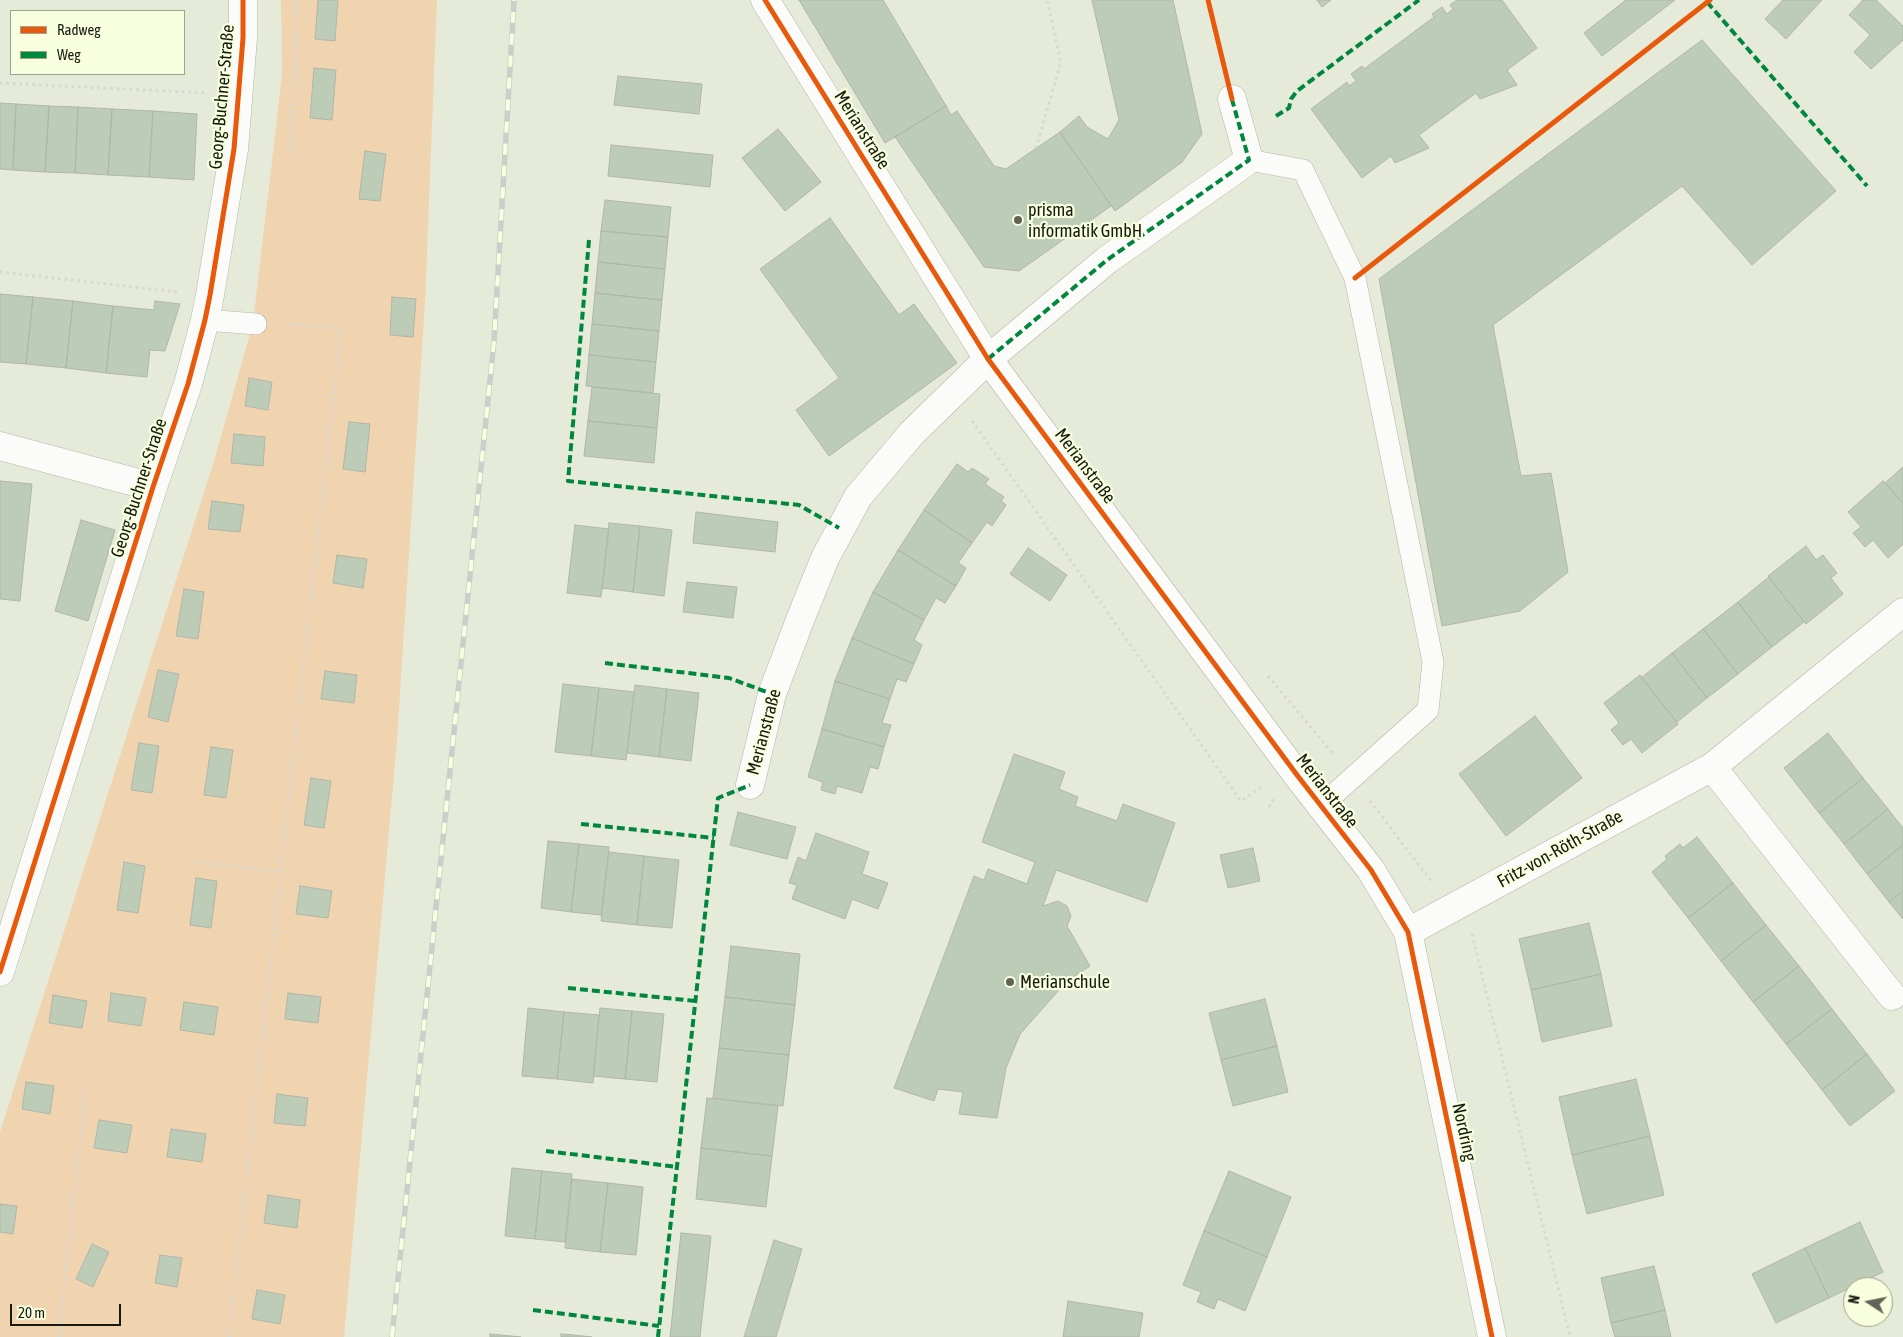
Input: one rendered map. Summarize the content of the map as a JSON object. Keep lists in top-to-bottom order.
{
  "streets": {
    "street": [
      "Georg-Buchner-Straße",
      "Merianstraße",
      "Fritz-von-Röth-Straße",
      "Nordring"
    ]
  },
  "crossings": [
    ["Merianstraße", "Fritz-von-Röth-Straße"],
    ["Merianstraße", "Nordring"],
    ["Fritz-von-Röth-Straße", "Nordring"]
  ],
  "places": ["prisma informatik GmbH", "Merianschule"],
  "legend": ["Radweg", "Weg"],
  "scale_bar": "20 m",
  "north": "left"
}
